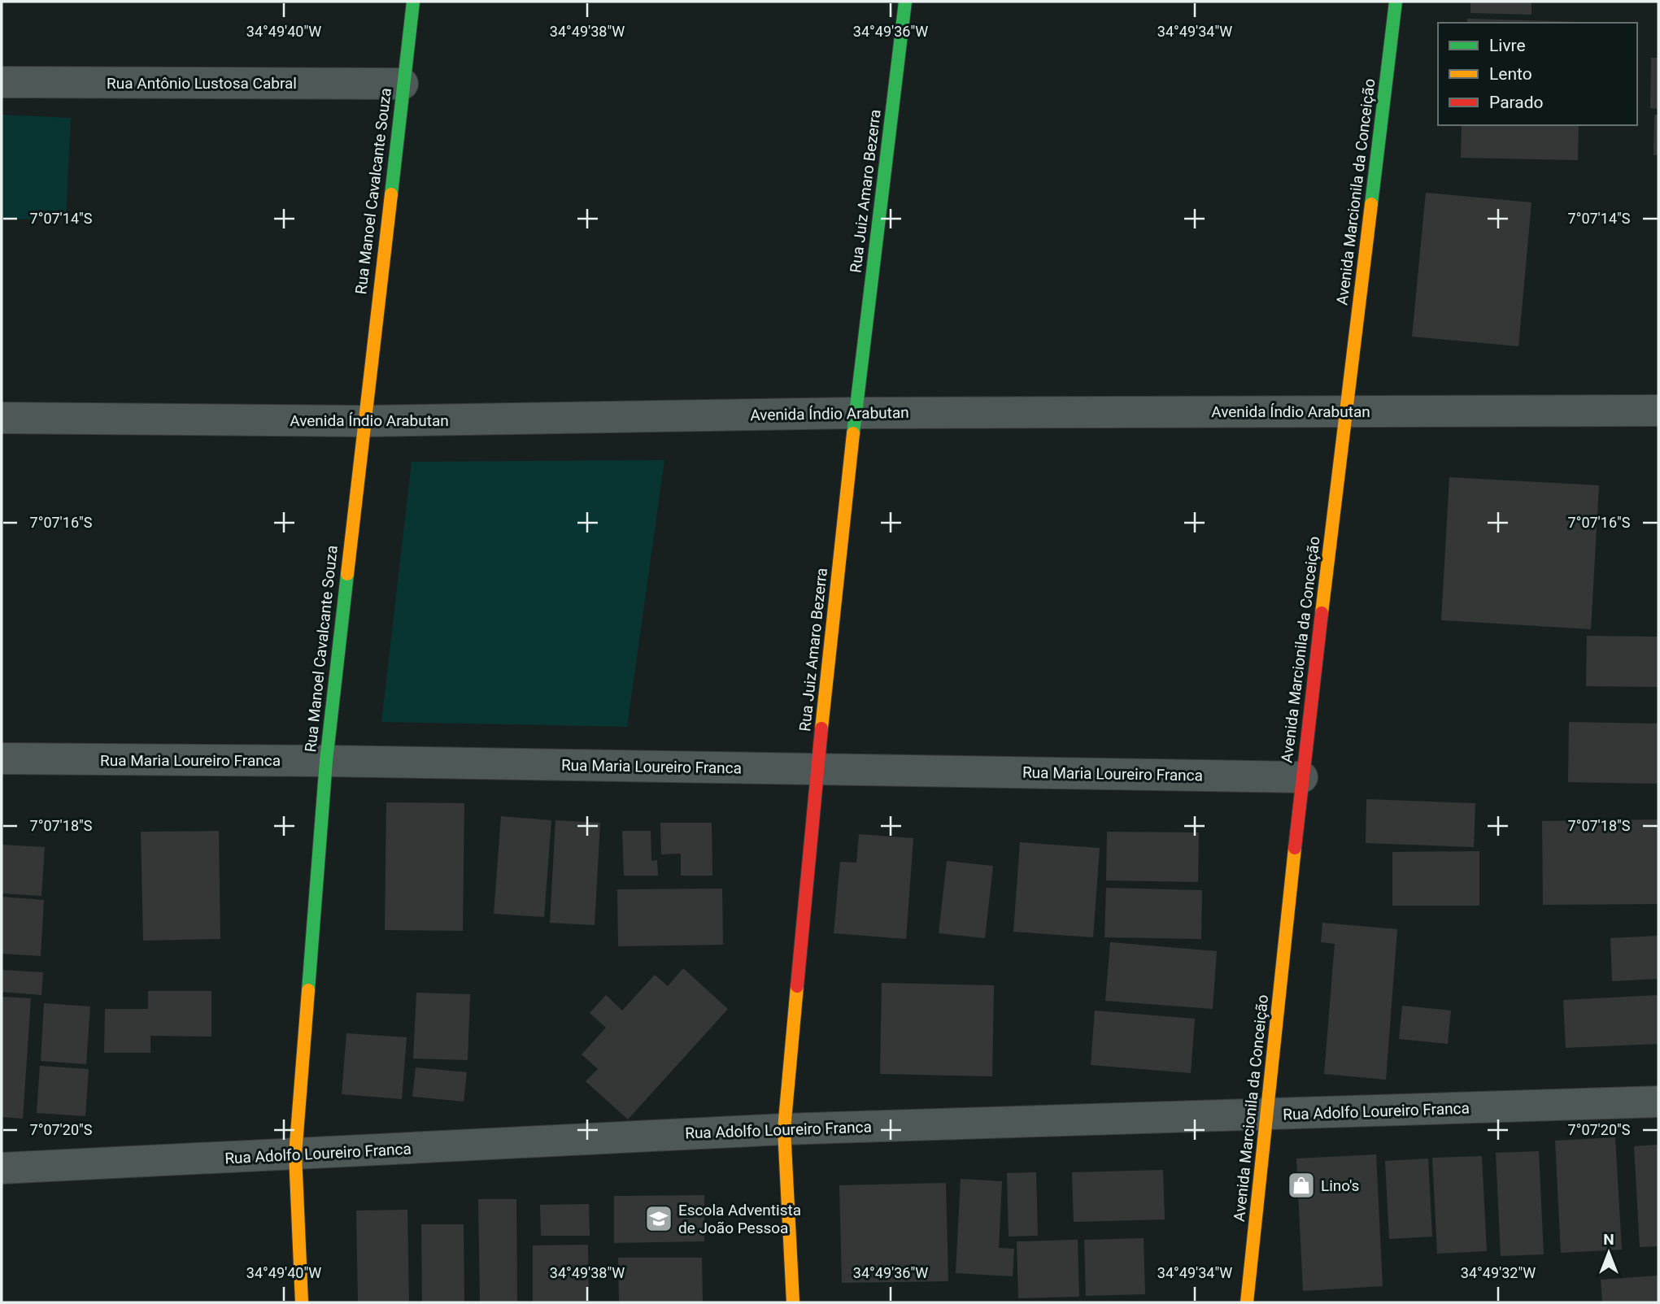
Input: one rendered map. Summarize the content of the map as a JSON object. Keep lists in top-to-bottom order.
{
  "streets": {
    "main road": ["Rua Manoel Cavalcante Souza", "Rua Juiz Amaro Bezerra", "Avenida Marcionila da Conceição"],
    "street": [
      "Rua Antônio Lustosa Cabral",
      "Avenida Índio Arabutan",
      "Rua Maria Loureiro Franca",
      "Rua Adolfo Loureiro Franca"
    ]
  },
  "crossings": [
    ["Rua Antônio Lustosa Cabral", "Rua Manoel Cavalcante Souza"],
    ["Rua Manoel Cavalcante Souza", "Avenida Índio Arabutan"],
    ["Rua Manoel Cavalcante Souza", "Rua Maria Loureiro Franca"],
    ["Rua Manoel Cavalcante Souza", "Rua Adolfo Loureiro Franca"],
    ["Rua Juiz Amaro Bezerra", "Avenida Índio Arabutan"],
    ["Rua Juiz Amaro Bezerra", "Rua Maria Loureiro Franca"],
    ["Rua Juiz Amaro Bezerra", "Rua Adolfo Loureiro Franca"],
    ["Avenida Marcionila da Conceição", "Avenida Índio Arabutan"],
    ["Avenida Marcionila da Conceição", "Rua Maria Loureiro Franca"],
    ["Avenida Marcionila da Conceição", "Rua Adolfo Loureiro Franca"]
  ],
  "places": {
    "shop": ["Lino's"],
    "school or university": ["Escola Adventista de João Pessoa"]
  },
  "legend": ["Livre", "Lento", "Parado"],
  "north": "top",
  "coordinates": [
    "34°49'40\"W",
    "34°49'38\"W",
    "34°49'36\"W",
    "34°49'34\"W",
    "7°07'14\"S",
    "7°07'16\"S",
    "7°07'18\"S",
    "7°07'20\"S",
    "34°49'32\"W"
  ]
}
